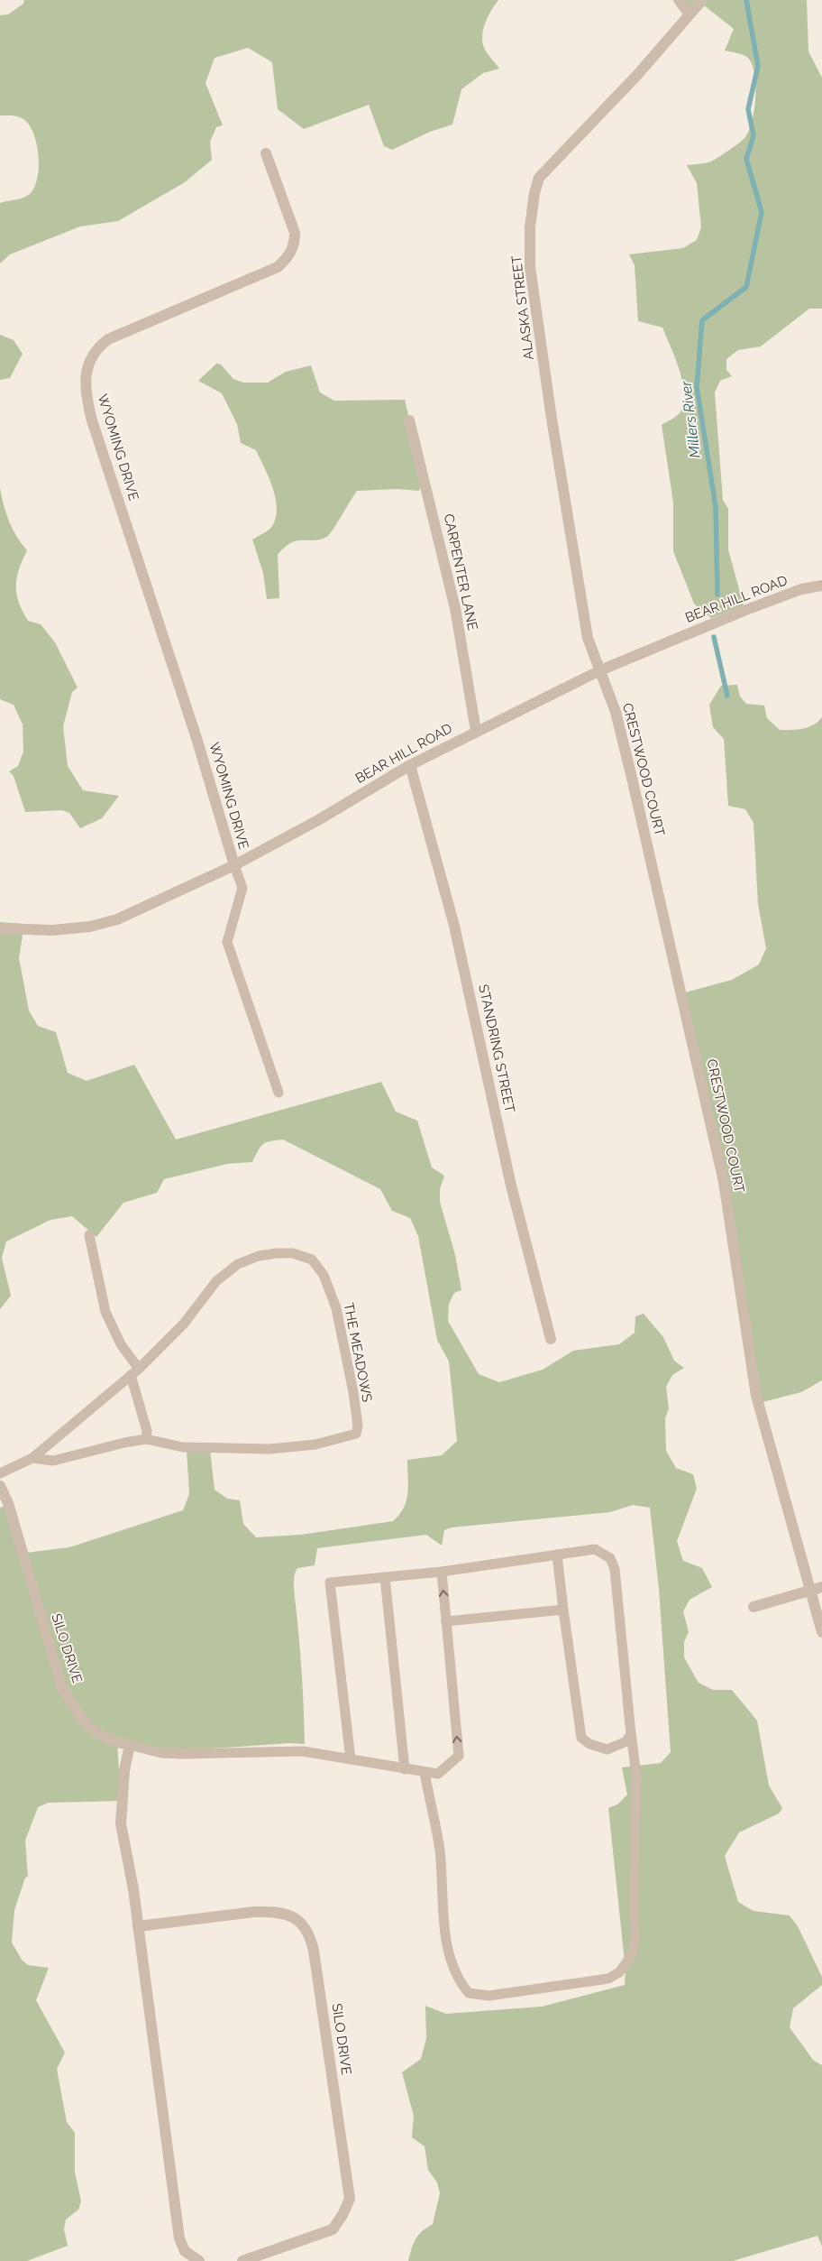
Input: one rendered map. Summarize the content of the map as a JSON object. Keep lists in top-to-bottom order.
{
  "streets": {
    "street": [
      "ALASKA STREET",
      "WYOMING DRIVE",
      "CARPENTER LANE",
      "BEAR HILL ROAD",
      "CRESTWOOD COURT",
      "STANDRING STREET",
      "SILO DRIVE"
    ],
    "lane": ["THE MEADOWS"]
  },
  "crossings": [
    ["ALASKA STREET", "BEAR HILL ROAD"],
    ["ALASKA STREET", "CRESTWOOD COURT"],
    ["WYOMING DRIVE", "BEAR HILL ROAD"],
    ["CARPENTER LANE", "BEAR HILL ROAD"],
    ["BEAR HILL ROAD", "CRESTWOOD COURT"],
    ["BEAR HILL ROAD", "STANDRING STREET"]
  ],
  "water": ["Millers River"]
}
